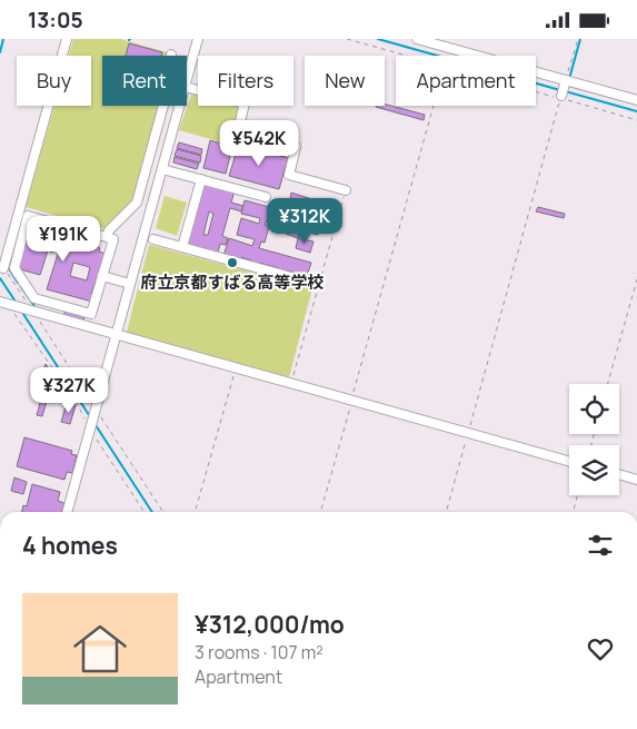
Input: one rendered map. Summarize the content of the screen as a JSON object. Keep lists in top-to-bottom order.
{
  "places": ["府立京都すばる高等学校"],
  "page": {
    "status": "13:05",
    "chip": [
      "Buy",
      "Rent",
      "Filters",
      "New",
      "Apartment"
    ],
    "price": [
      "¥542K",
      "¥312K",
      "¥191K",
      "¥327K"
    ],
    "heading": "4 homes",
    "list": [
      {
        "name": "¥312,000/mo",
        "note": "3 rooms · 107 m² · Apartment"
      }
    ]
  }
}
